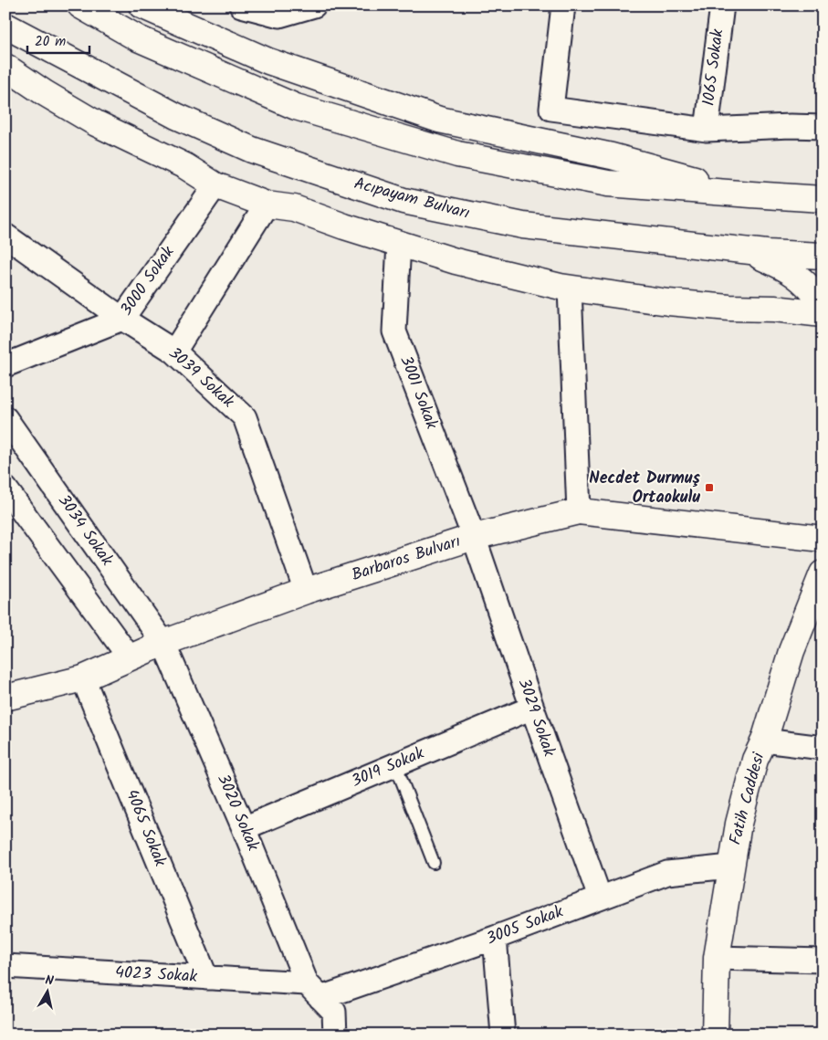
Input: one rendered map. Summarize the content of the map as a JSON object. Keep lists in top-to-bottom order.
{
  "streets": {
    "main road": ["Acıpayam Bulvarı", "Barbaros Bulvarı", "Fatih Caddesi"],
    "street": [
      "1065 Sokak",
      "3000 Sokak",
      "3039 Sokak",
      "3001 Sokak",
      "3034 Sokak",
      "3029 Sokak",
      "3019 Sokak",
      "3020 Sokak",
      "4065 Sokak",
      "3005 Sokak",
      "4023 Sokak"
    ]
  },
  "crossings": [
    ["3000 Sokak", "3039 Sokak"],
    ["3039 Sokak", "Barbaros Bulvarı"],
    ["3001 Sokak", "Barbaros Bulvarı"],
    ["3001 Sokak", "3029 Sokak"],
    ["3034 Sokak", "Barbaros Bulvarı"],
    ["3034 Sokak", "3020 Sokak"],
    ["Barbaros Bulvarı", "3029 Sokak"],
    ["Barbaros Bulvarı", "3020 Sokak"],
    ["Barbaros Bulvarı", "4065 Sokak"],
    ["3029 Sokak", "3019 Sokak"],
    ["3029 Sokak", "3005 Sokak"],
    ["3019 Sokak", "3020 Sokak"],
    ["Fatih Caddesi", "3005 Sokak"],
    ["3020 Sokak", "3005 Sokak"],
    ["3020 Sokak", "4023 Sokak"],
    ["4065 Sokak", "4023 Sokak"],
    ["3005 Sokak", "4023 Sokak"]
  ],
  "places": {
    "transit": ["Necdet Durmuş Ortaokulu"]
  },
  "scale_bar": "20 m",
  "north": "top"
}
